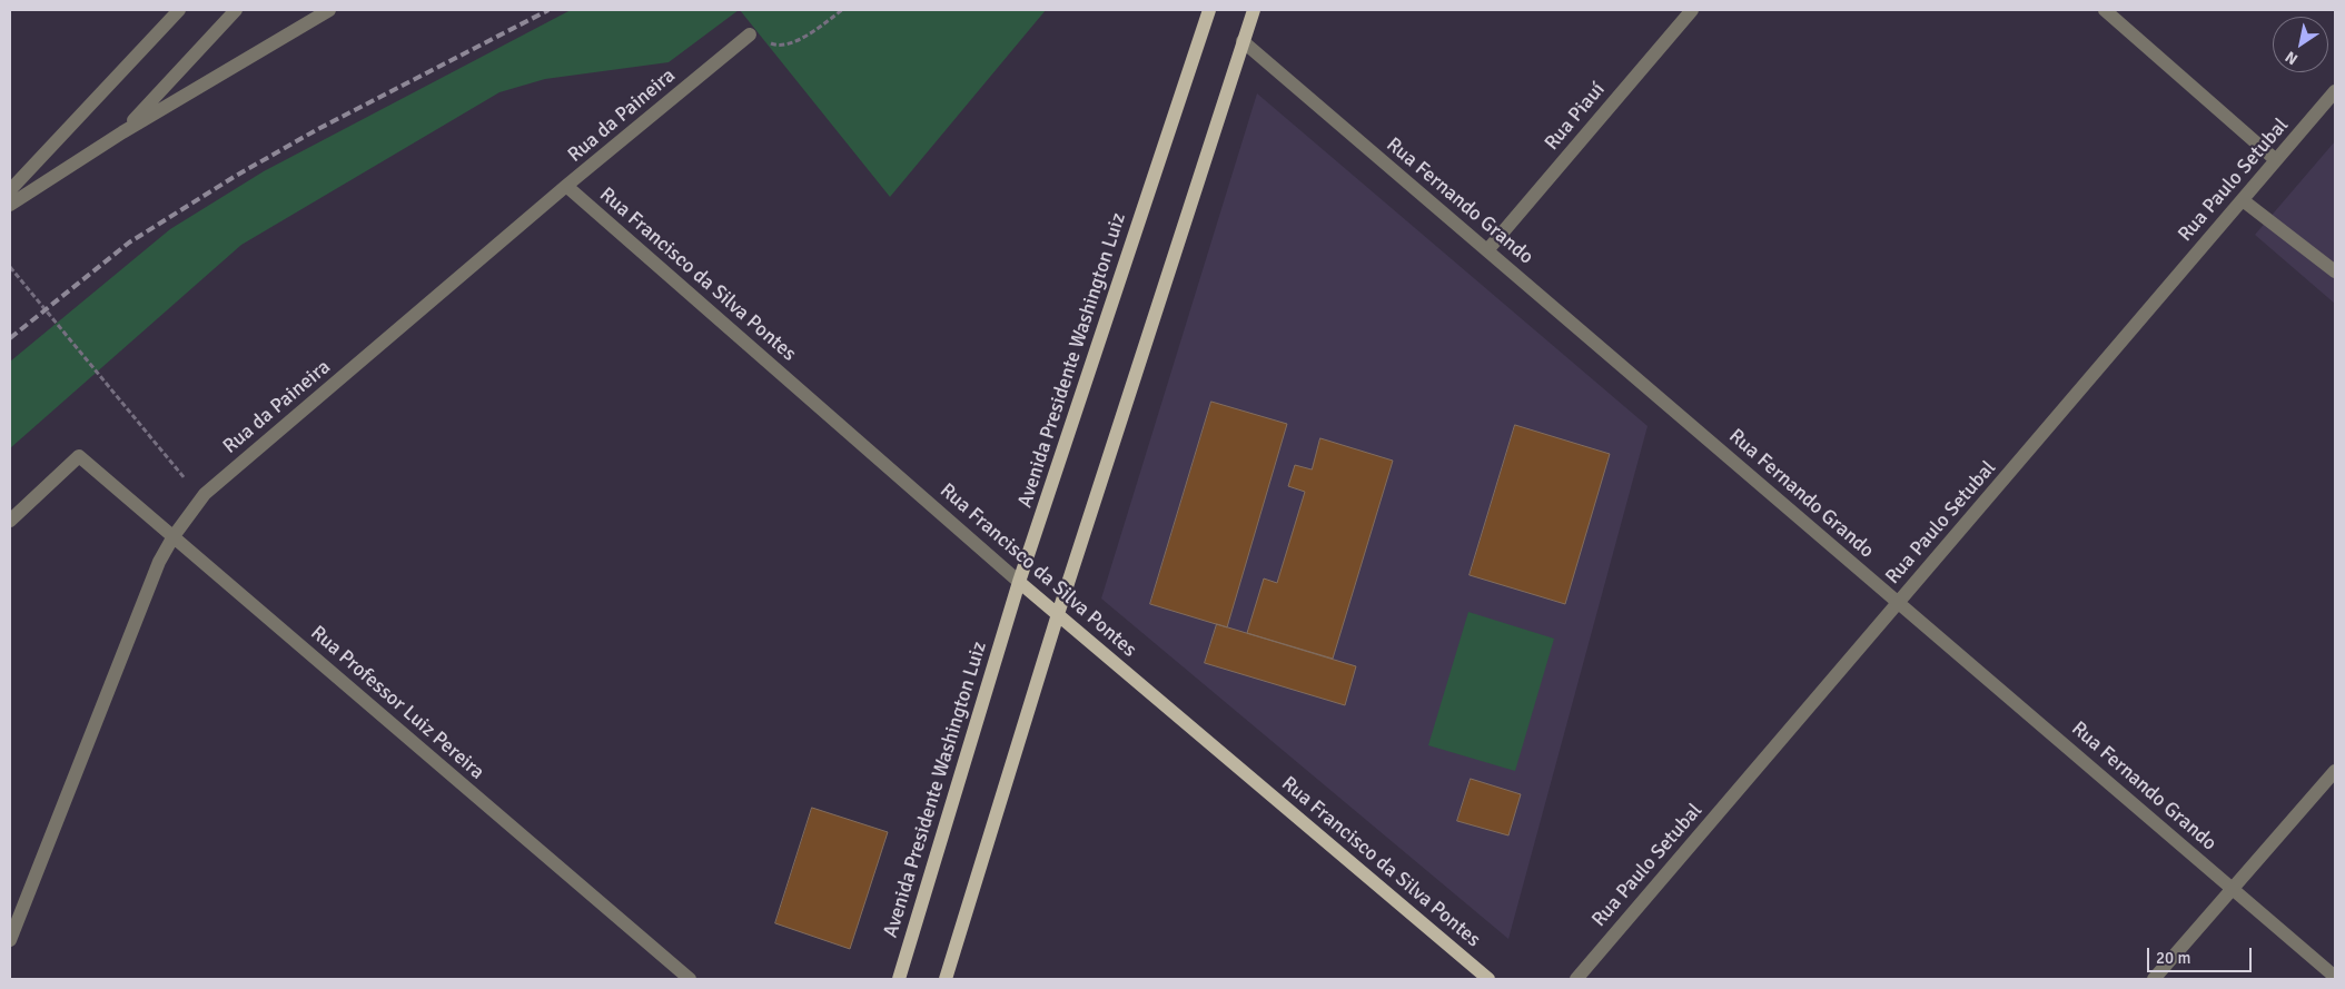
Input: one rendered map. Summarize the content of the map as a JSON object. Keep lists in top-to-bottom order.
{
  "streets": {
    "main road": ["Rua Francisco da Silva Pontes", "Avenida Presidente Washington Luiz"],
    "street": [
      "Rua da Paineira",
      "Rua Piauí",
      "Rua Paulo Setubal",
      "Rua Fernando Grando",
      "Rua Professor Luiz Pereira"
    ]
  },
  "crossings": [
    ["Rua da Paineira", "Rua Francisco da Silva Pontes"],
    ["Rua da Paineira", "Rua Professor Luiz Pereira"],
    ["Rua Piauí", "Rua Fernando Grando"],
    ["Rua Paulo Setubal", "Rua Fernando Grando"],
    ["Rua Francisco da Silva Pontes", "Avenida Presidente Washington Luiz"]
  ],
  "scale_bar": "20 m",
  "north": "bottom left"
}
